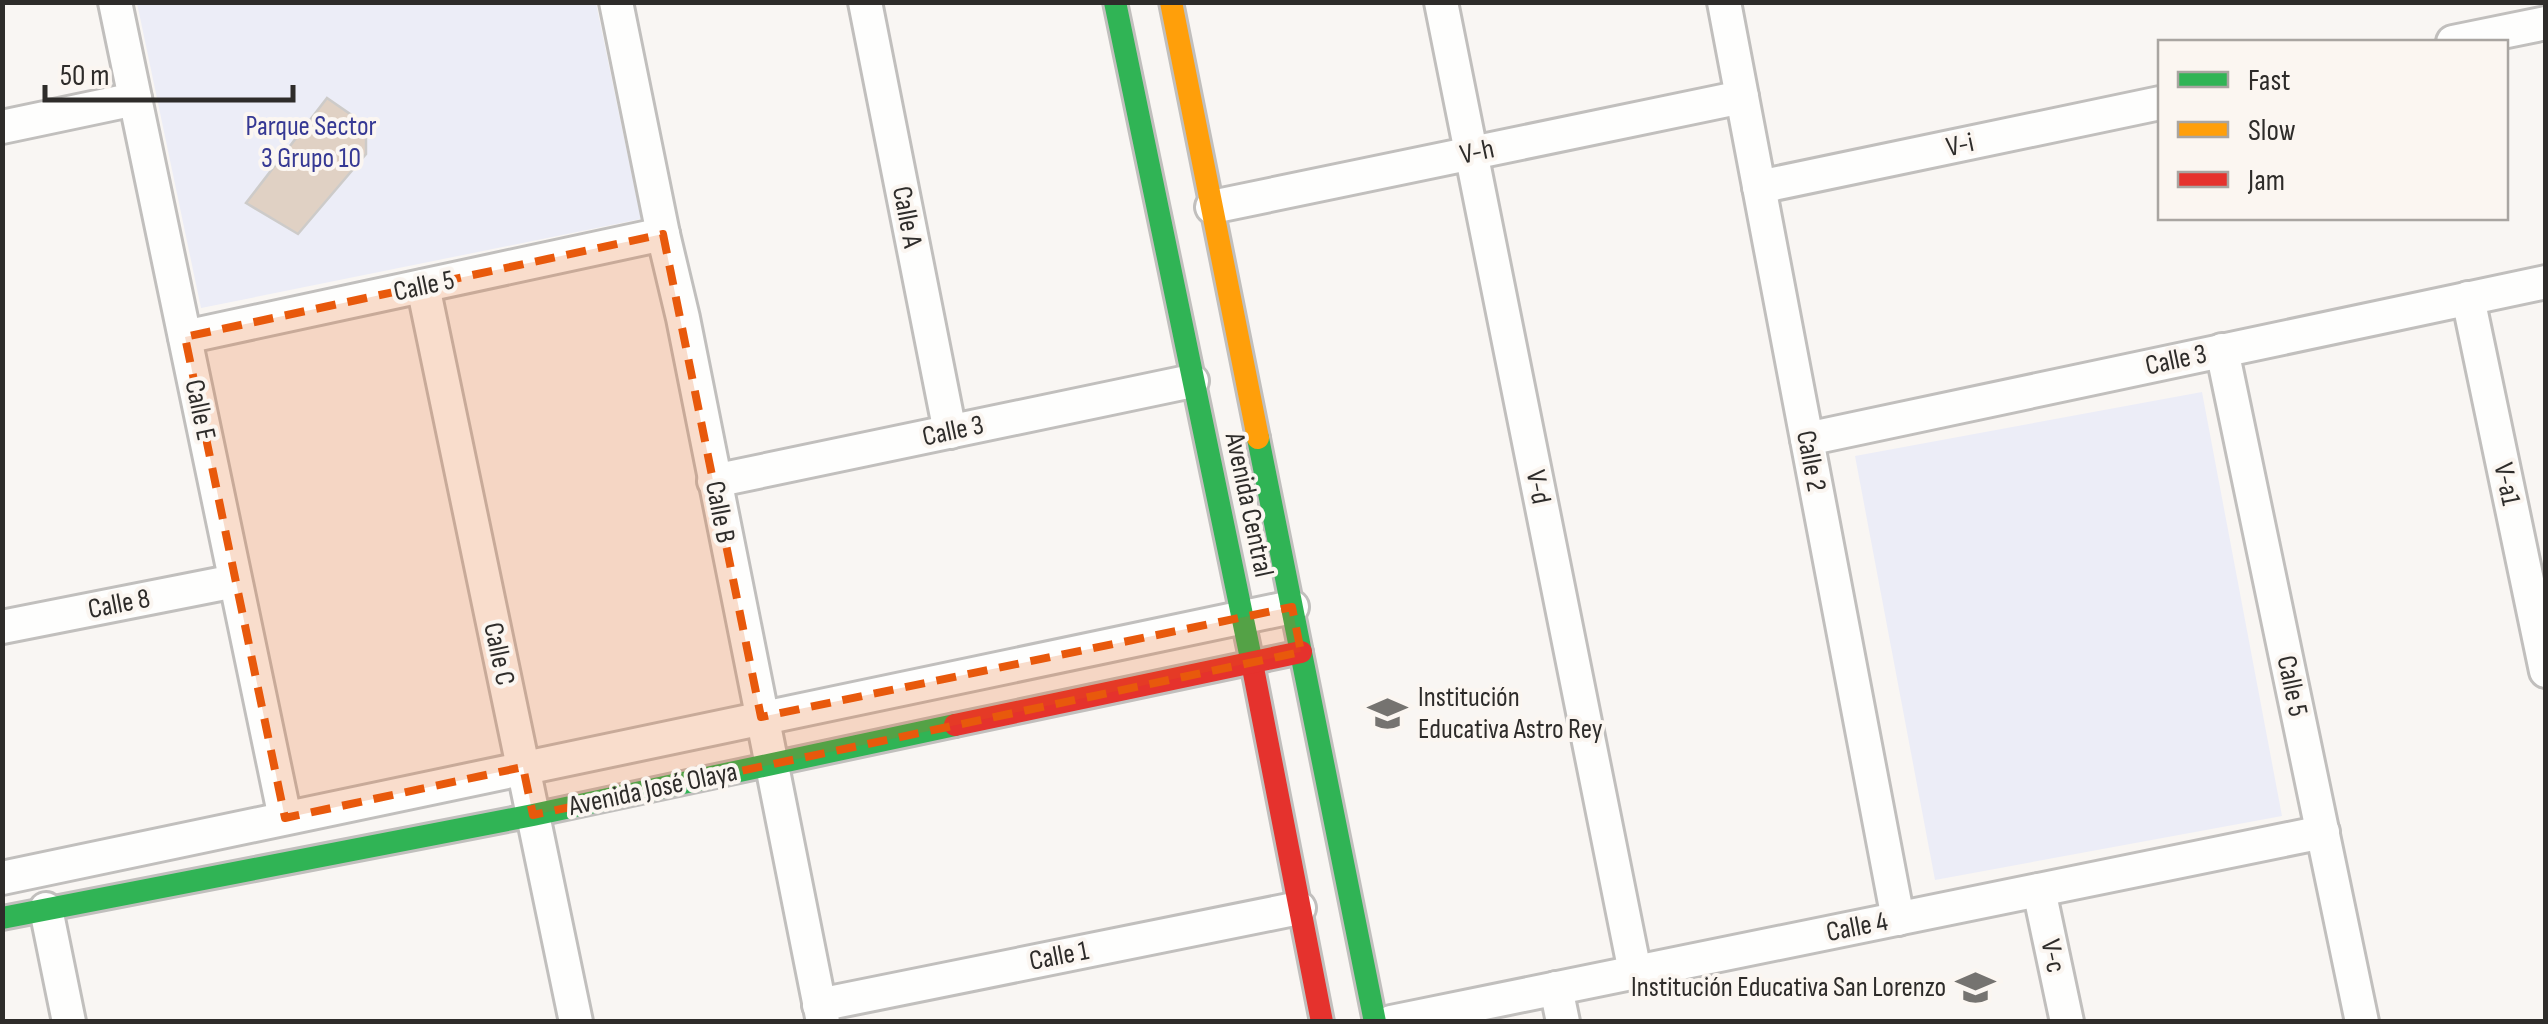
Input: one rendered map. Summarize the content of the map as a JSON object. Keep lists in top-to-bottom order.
{
  "streets": {
    "street": [
      "V-i",
      "V-h",
      "Calle A",
      "Calle 5",
      "Calle 3",
      "Calle E",
      "Calle 2",
      "V-a1",
      "V-d",
      "Avenida Central",
      "Calle B",
      "Calle 8",
      "Calle C",
      "Avenida José Olaya",
      "Calle 4",
      "Calle 1",
      "V-c"
    ]
  },
  "crossings": [
    ["V-i", "Calle 2"],
    ["V-h", "Calle 2"],
    ["V-h", "V-d"],
    ["V-h", "Avenida Central"],
    ["Calle A", "Calle 3"],
    ["Calle 5", "Calle 3"],
    ["Calle 5", "Calle E"],
    ["Calle 5", "Calle B"],
    ["Calle 5", "Calle C"],
    ["Calle 5", "Calle 4"],
    ["Calle 3", "Calle 2"],
    ["Calle 3", "V-a1"],
    ["Calle 3", "Avenida Central"],
    ["Calle 3", "Calle B"],
    ["Calle E", "Calle 8"],
    ["Calle E", "Avenida José Olaya"],
    ["Calle 2", "Calle 4"],
    ["V-d", "Calle 4"],
    ["Avenida Central", "Avenida José Olaya"],
    ["Avenida Central", "Calle 1"],
    ["Calle B", "Avenida José Olaya"],
    ["Calle B", "Calle 1"],
    ["Calle C", "Avenida José Olaya"],
    ["Calle 4", "V-c"]
  ],
  "parks": ["Parque Sector 3 Grupo 10"],
  "places": {
    "school or university": ["Institución Educativa Astro Rey", "Institución Educativa San Lorenzo"]
  },
  "legend": ["Fast", "Slow", "Jam"],
  "scale_bar": "50 m"
}
